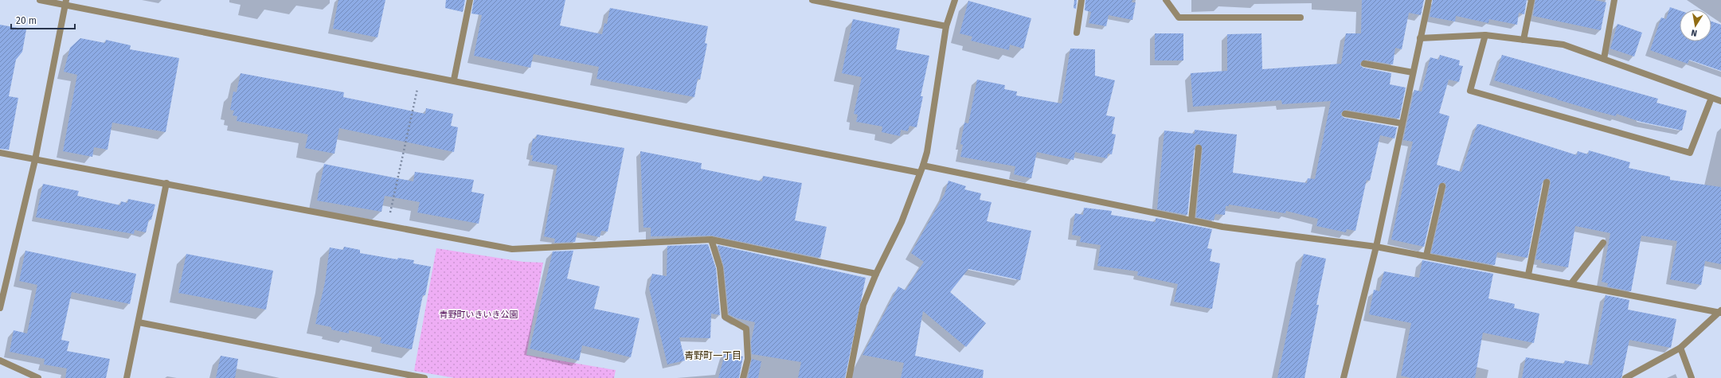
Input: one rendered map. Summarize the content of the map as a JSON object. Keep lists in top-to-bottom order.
{
  "districts": ["青野町一丁目"],
  "parks": ["青野町いきいき公園"],
  "scale_bar": "20 m",
  "north": "bottom"
}
